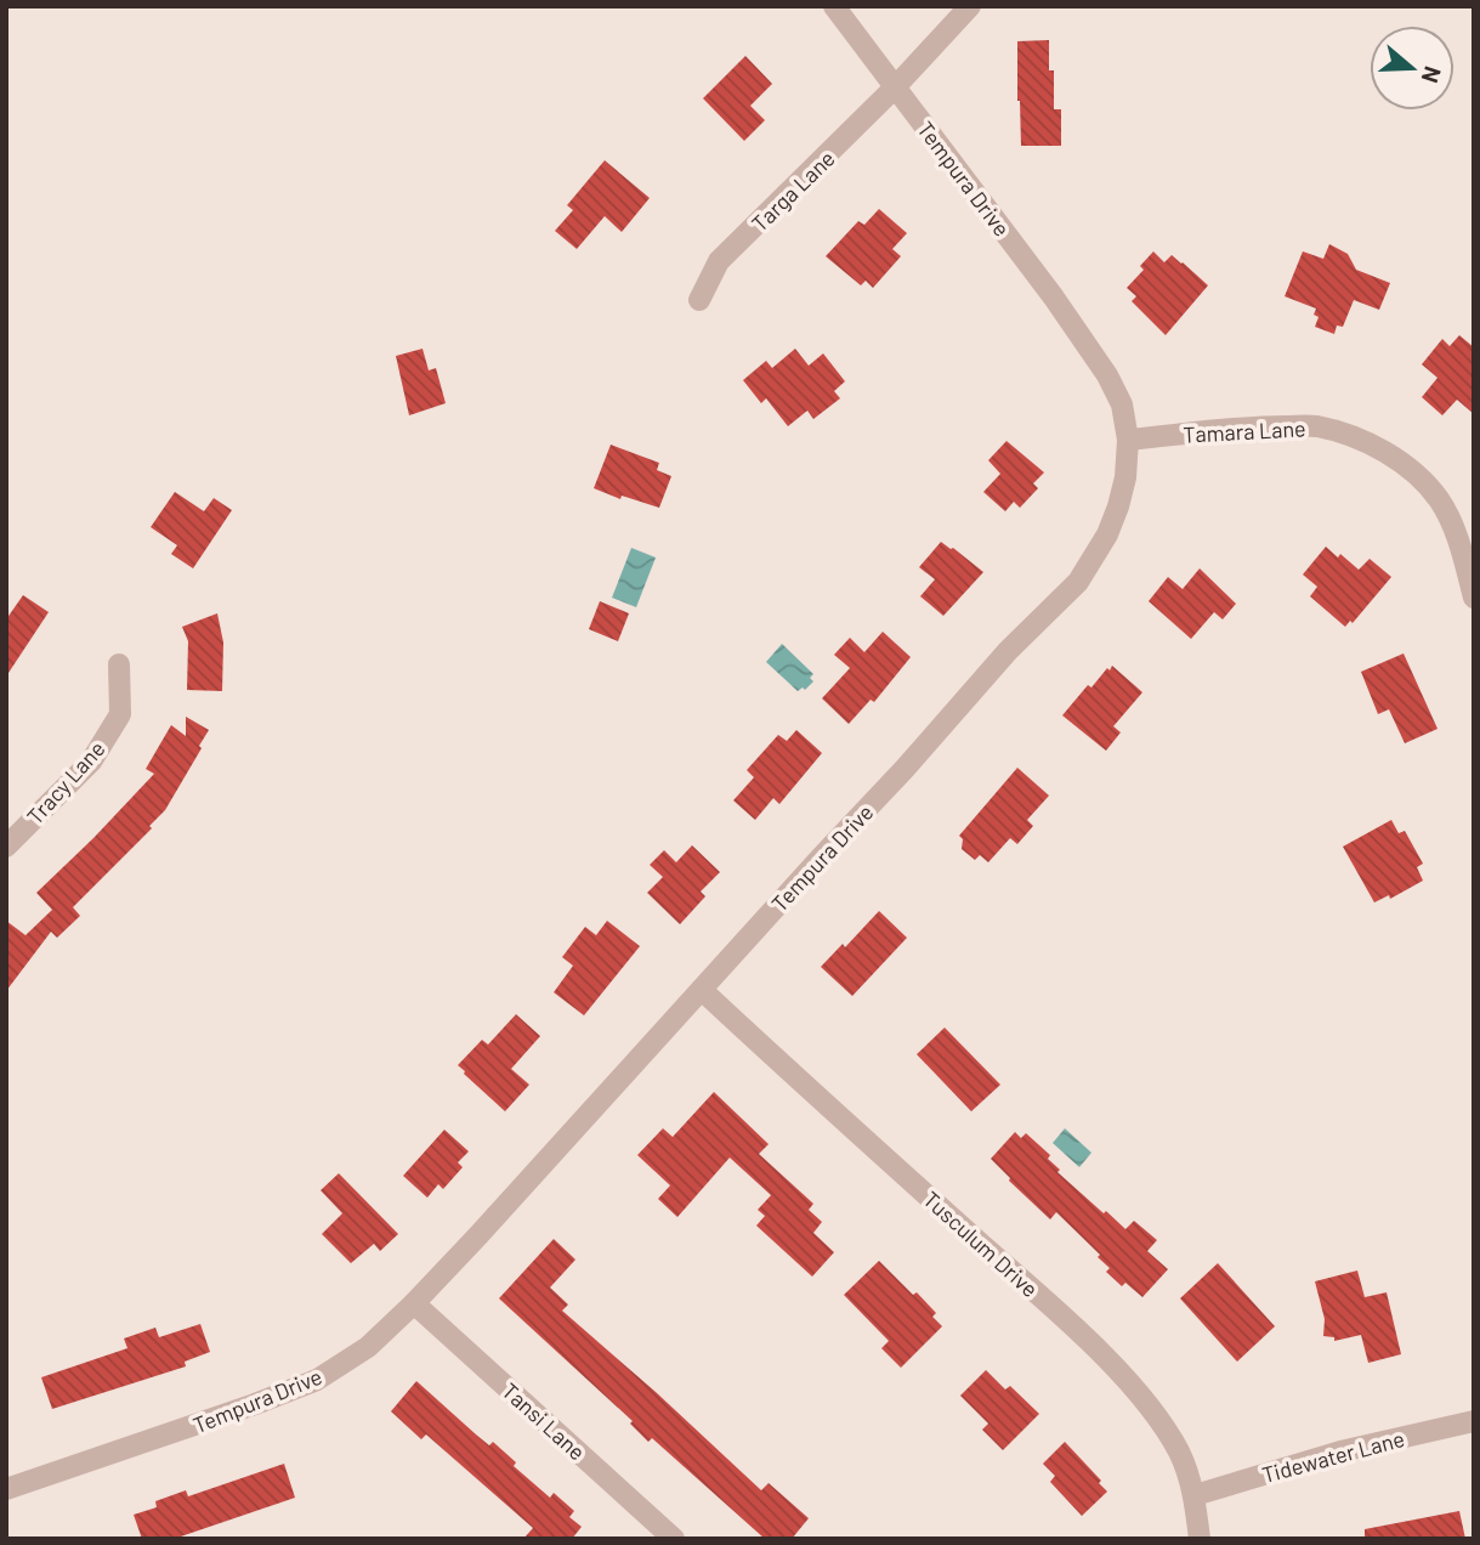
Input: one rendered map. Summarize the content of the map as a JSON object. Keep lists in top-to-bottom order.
{
  "streets": {
    "street": [
      "Tempura Drive",
      "Targa Lane",
      "Tamara Lane",
      "Tracy Lane",
      "Tusculum Drive",
      "Tansi Lane",
      "Tidewater Lane"
    ]
  },
  "crossings": [
    ["Tempura Drive", "Targa Lane"],
    ["Tempura Drive", "Tamara Lane"],
    ["Tempura Drive", "Tusculum Drive"],
    ["Tempura Drive", "Tansi Lane"],
    ["Tusculum Drive", "Tidewater Lane"]
  ],
  "north": "right"
}
